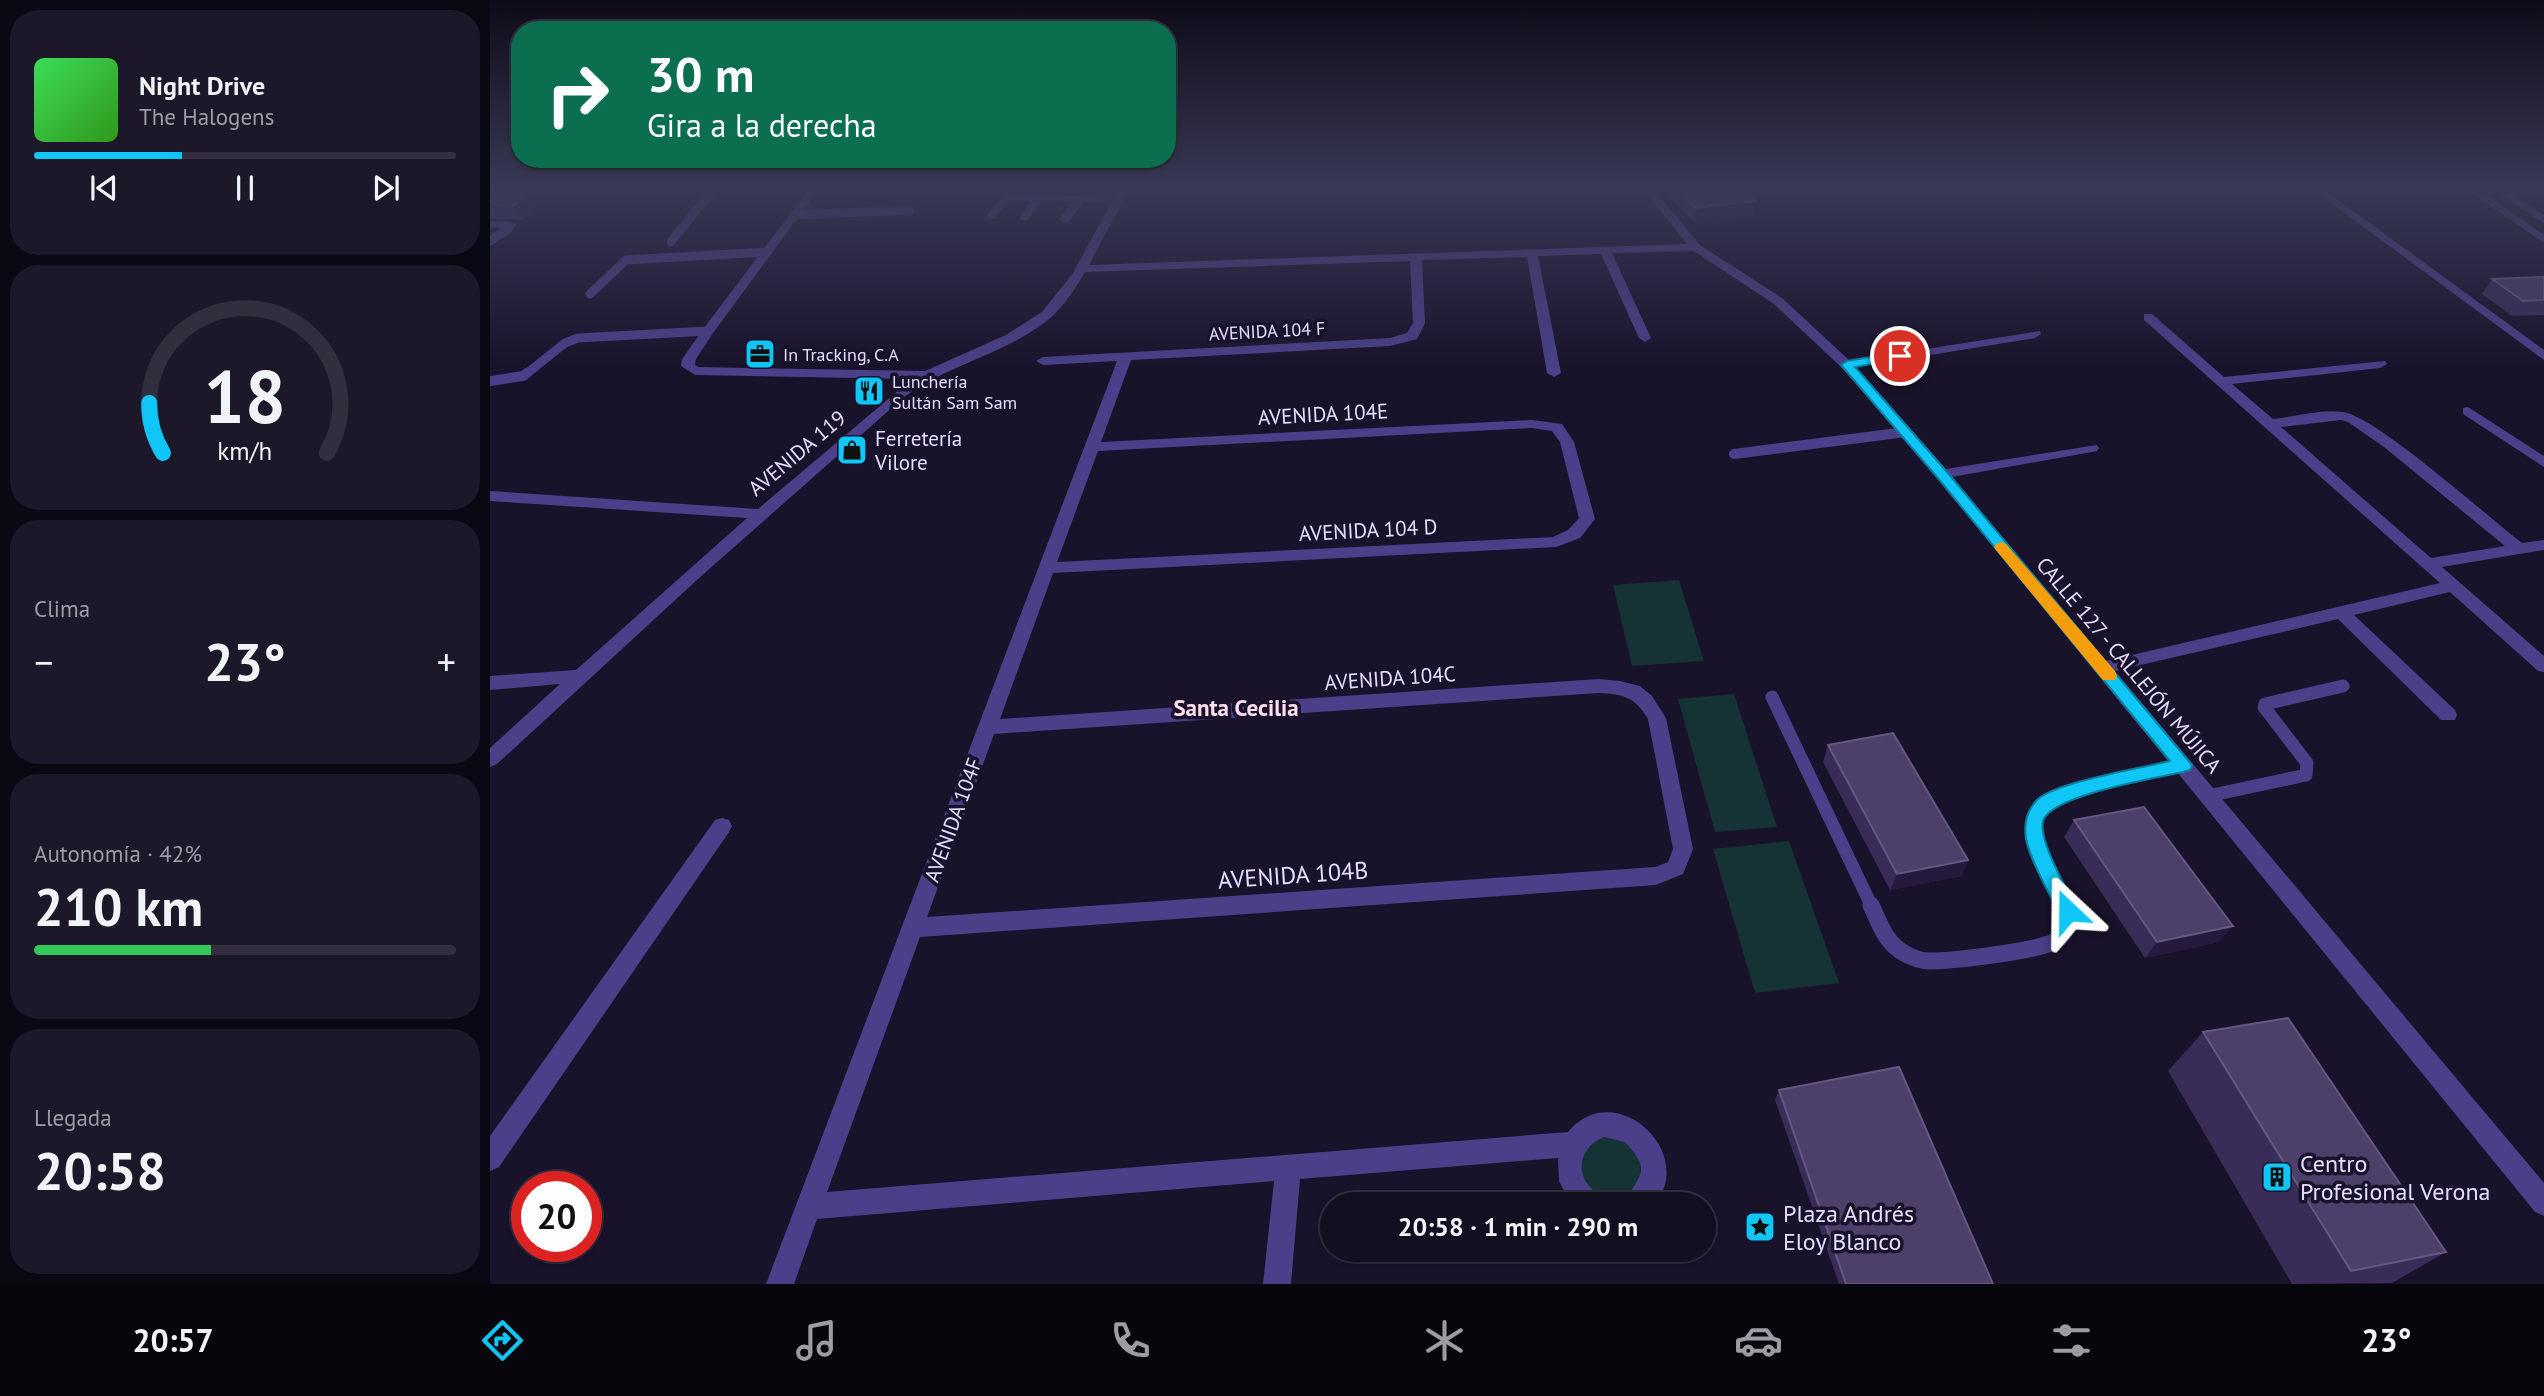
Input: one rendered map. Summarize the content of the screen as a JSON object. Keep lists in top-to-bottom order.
{
  "streets": {
    "street": [
      "AVENIDA 104 F",
      "AVENIDA 104E",
      "AVENIDA 119",
      "AVENIDA 104 D",
      "CALLE 127 - CALLEJÓN MÚJICA",
      "AVENIDA 104C",
      "AVENIDA 104F",
      "AVENIDA 104B"
    ]
  },
  "crossings": [
    ["AVENIDA 104 F", "AVENIDA 104F"],
    ["AVENIDA 104E", "AVENIDA 104 D"],
    ["AVENIDA 104E", "AVENIDA 104F"],
    ["AVENIDA 104 D", "AVENIDA 104F"],
    ["AVENIDA 104C", "AVENIDA 104F"],
    ["AVENIDA 104C", "AVENIDA 104B"],
    ["AVENIDA 104F", "AVENIDA 104B"]
  ],
  "districts": ["Santa Cecilia"],
  "places": {
    "office": ["In Tracking, C.A"],
    "restaurant": ["Lunchería Sultán Sam Sam"],
    "shop": ["Ferretería Vilore"],
    "building": ["Centro Profesional Verona"],
    "place": ["Plaza Andrés Eloy Blanco"]
  },
  "page": {
    "turn": ["30 m", "Gira a la derecha"],
    "song": ["Night Drive", "The Halogens"],
    "tile": [
      "Clima",
      ["Autonomía · 42%", "210 km"],
      ["Llegada", "20:58"]
    ],
    "heat": ["−", "23°", "+"],
    "limit": "20",
    "trip": "20:58 · 1 min · 290 m",
    "tabs": ["20:57", "23°"],
    "gauge": ["18", "km/h"]
  }
}
